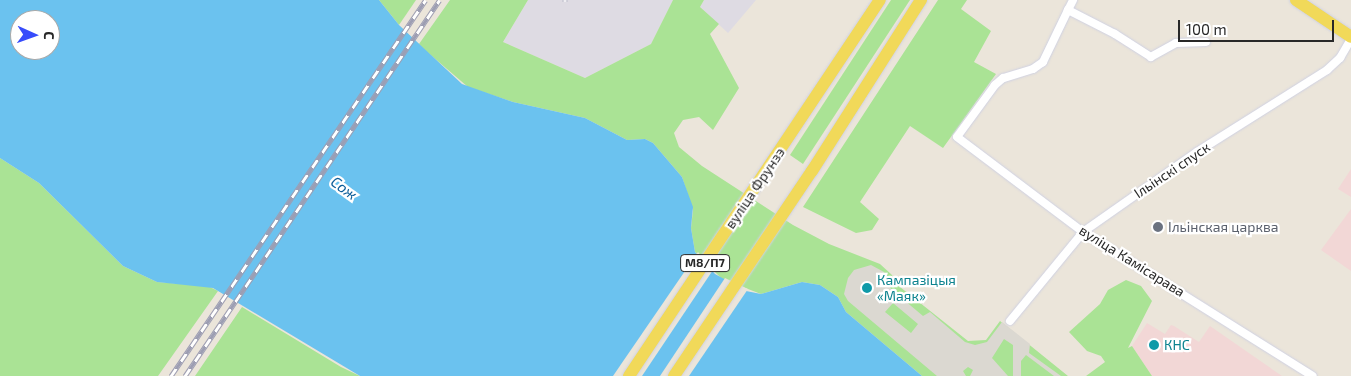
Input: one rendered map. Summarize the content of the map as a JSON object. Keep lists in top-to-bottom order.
{
  "streets": {
    "main road": ["вуліца Фрунзэ", "М8/П7"],
    "street": ["Ільінскі спуск", "вуліца Камісарава"]
  },
  "crossings": [
    ["Ільінскі спуск", "вуліца Камісарава"]
  ],
  "water": ["Сож"],
  "places": ["Ільінская царква", "Кампазіцыя «Маяк»", "КНС"],
  "scale_bar": "100 m",
  "north": "right"
}
